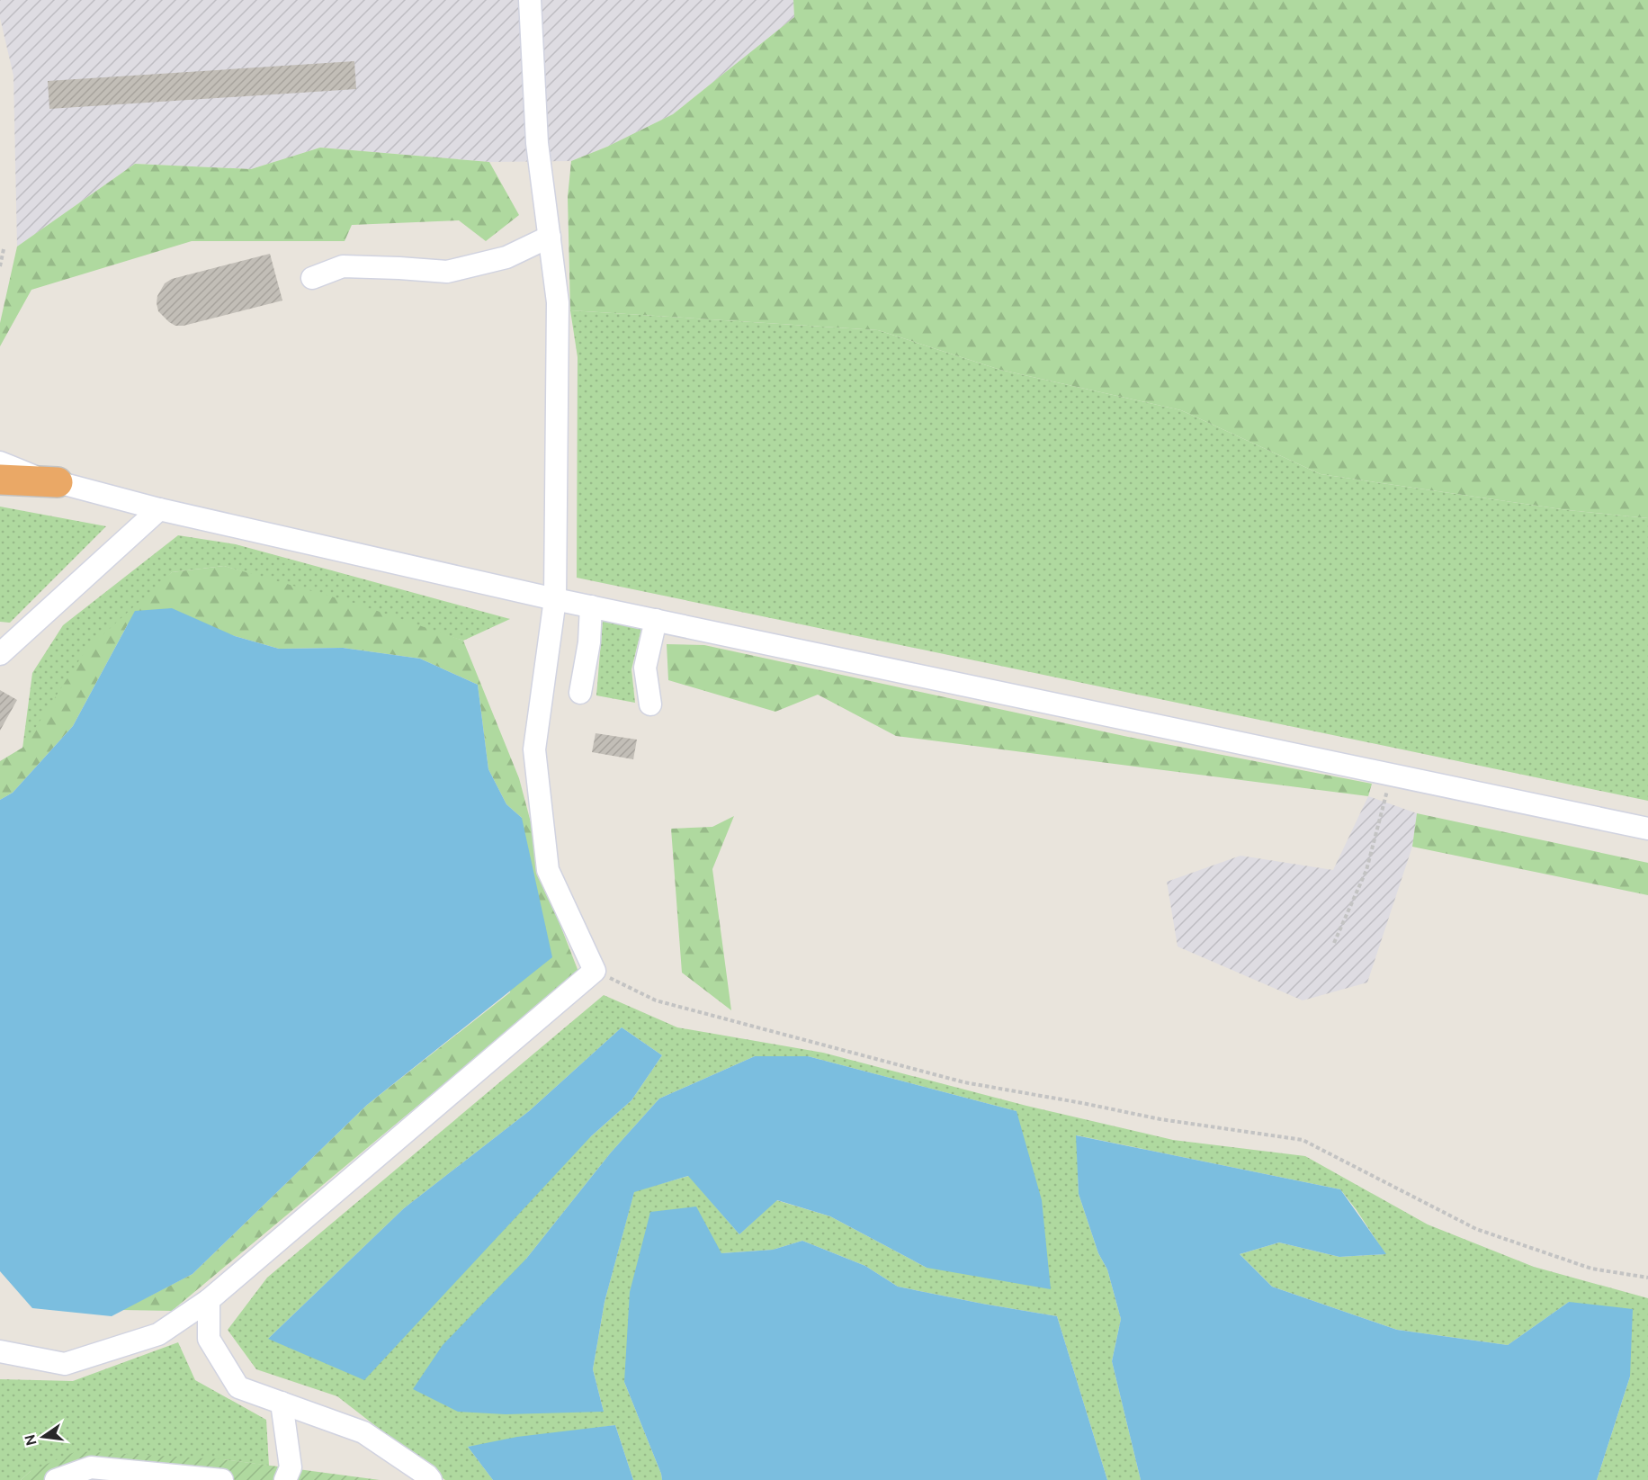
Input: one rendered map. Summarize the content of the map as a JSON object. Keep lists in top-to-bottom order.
{
  "north": "left"
}
